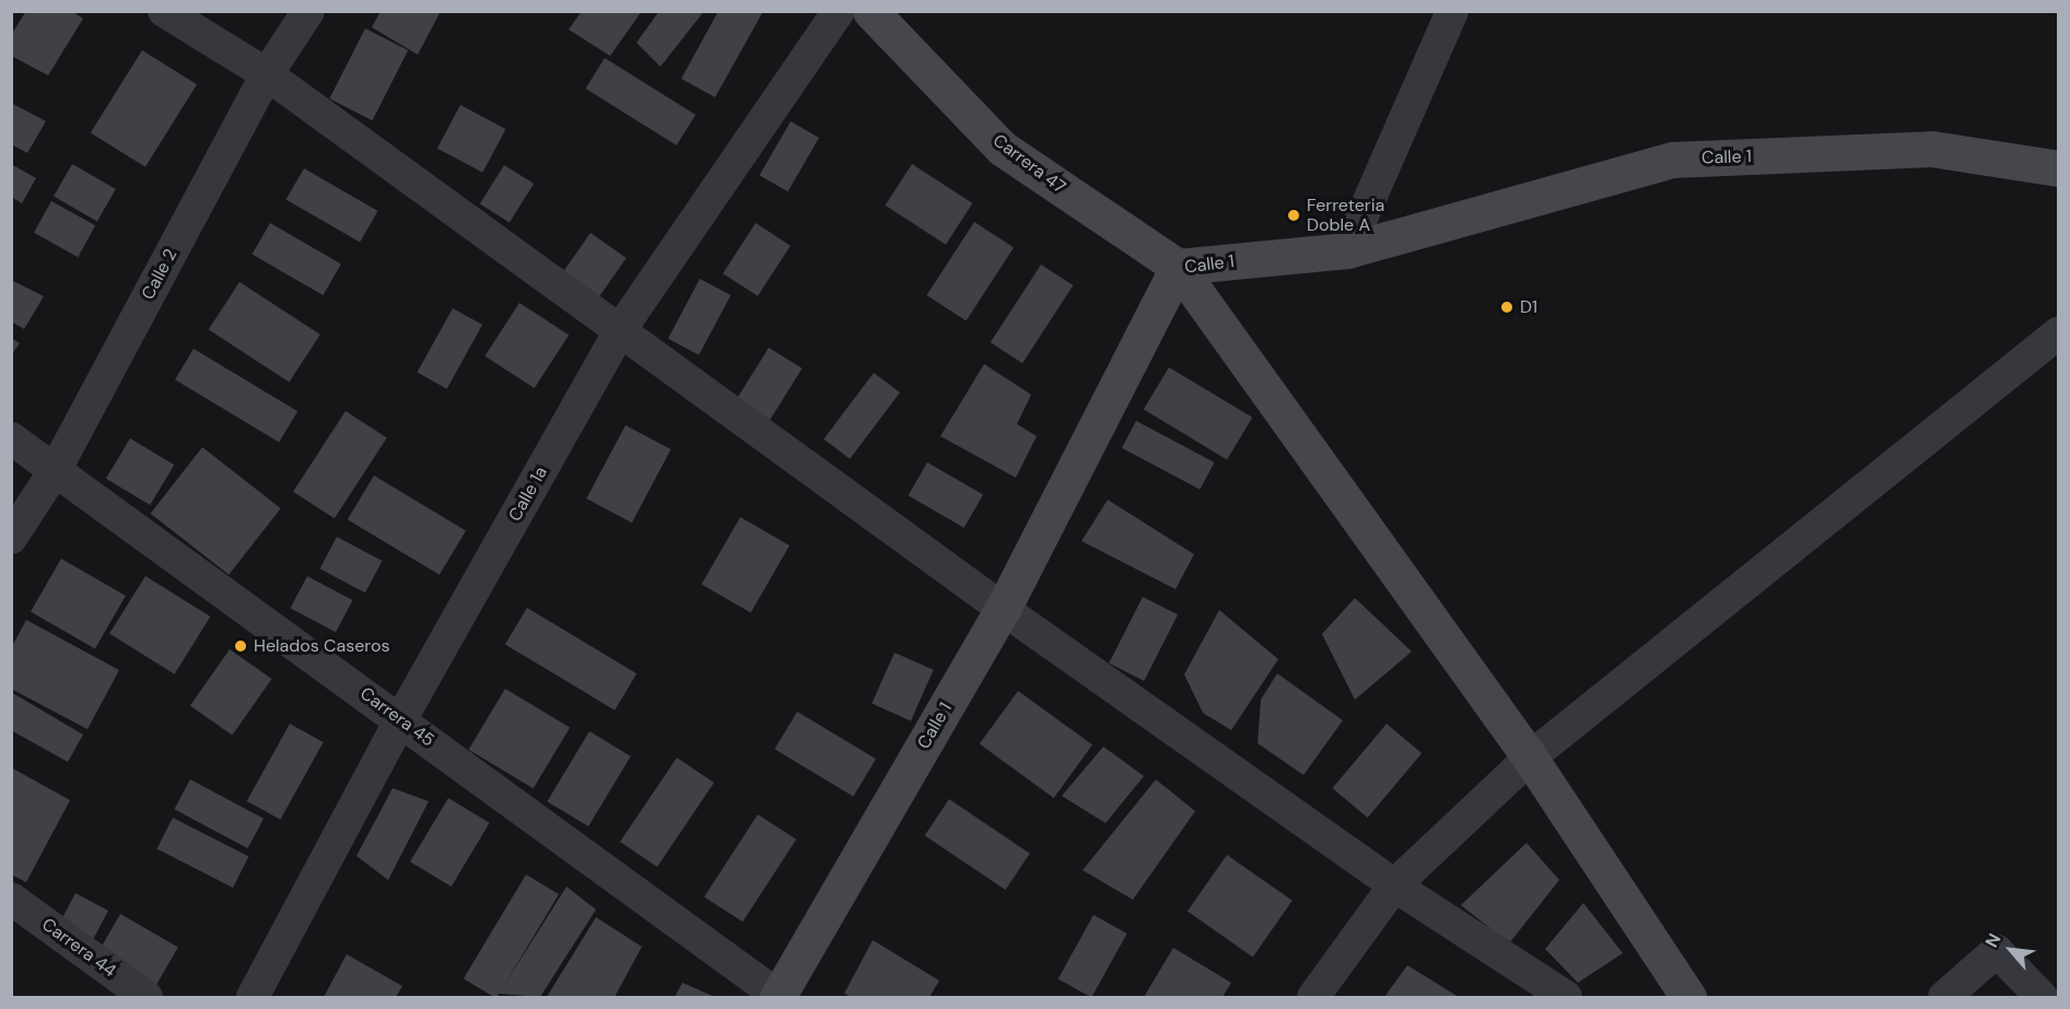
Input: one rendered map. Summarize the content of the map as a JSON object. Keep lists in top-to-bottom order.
{
  "streets": {
    "main road": ["Calle 1", "Carrera 47"],
    "street": [
      "Calle 2",
      "Calle 1a",
      "Carrera 45",
      "Carrera 44"
    ]
  },
  "crossings": [
    ["Calle 1", "Carrera 47"],
    ["Calle 1", "Carrera 45"],
    ["Calle 2", "Carrera 45"],
    ["Calle 1a", "Carrera 45"]
  ],
  "places": ["Ferreteria Doble A", "D1", "Helados Caseros"],
  "north": "top left"
}
